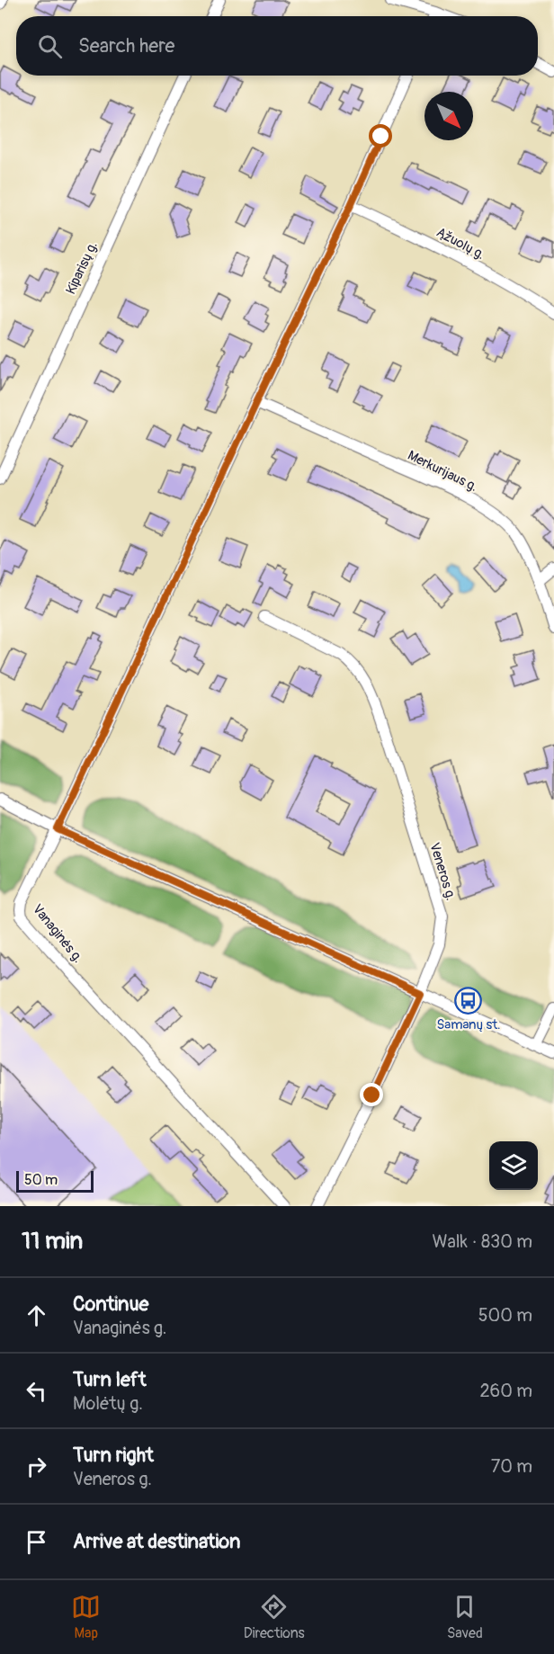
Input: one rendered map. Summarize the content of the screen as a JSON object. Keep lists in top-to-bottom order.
{
  "streets": {
    "street": [
      "Ąžuolų g.",
      "Kiparisų g.",
      "Merkurijaus g.",
      "Veneros g.",
      "Vanaginės g."
    ]
  },
  "crossings": [
    ["Ąžuolų g.", "Vanaginės g."],
    ["Merkurijaus g.", "Vanaginės g."]
  ],
  "places": {
    "bus stop": ["Samanų st."]
  },
  "scale_bar": "50 m",
  "north": "bottom right",
  "page": {
    "search": "Search here",
    "scale": "50 m",
    "heading": ["11 min", "Walk · 830 m"],
    "list": [
      ["Continue", "Vanaginės g.", "500 m"],
      ["Turn left", "Molėtų g.", "260 m"],
      ["Turn right", "Veneros g.", "70 m"],
      "Arrive at destination"
    ],
    "nav": ["Map", "Directions", "Saved"]
  }
}
